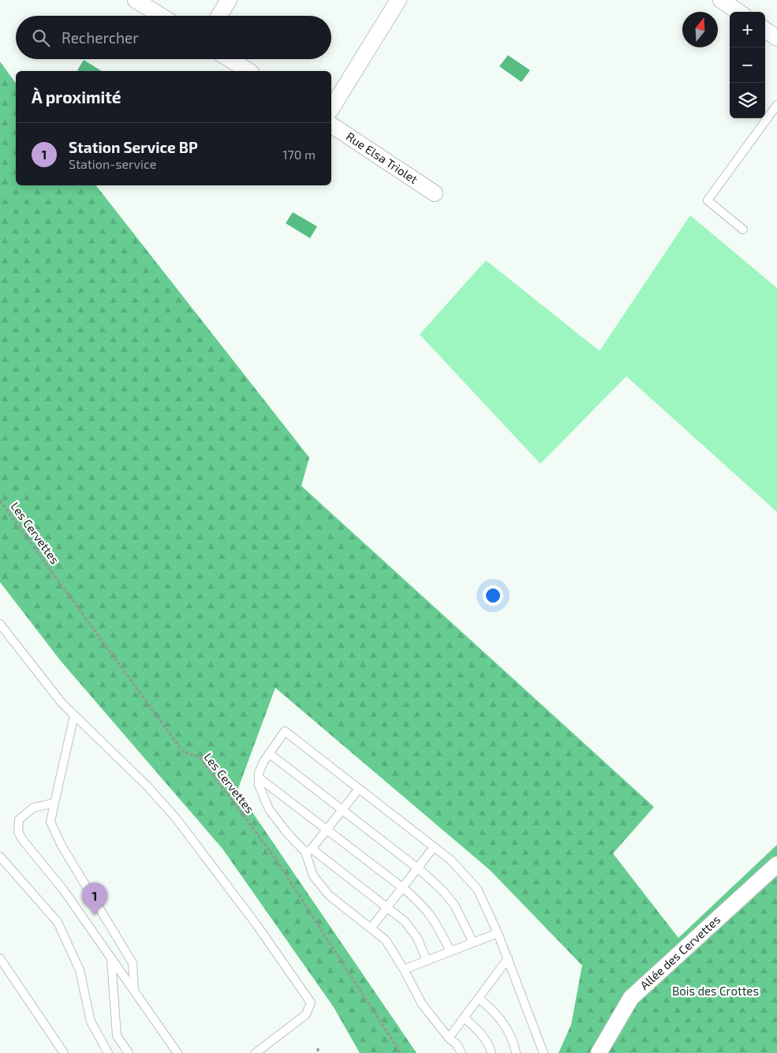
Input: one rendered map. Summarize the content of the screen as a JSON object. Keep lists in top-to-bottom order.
{
  "streets": {
    "street": ["Rue Elsa Triolet", "Allée des Cervettes"],
    "path": ["Les Cervettes"]
  },
  "parks": ["Bois des Crottes"],
  "north": "top",
  "page": {
    "map_buttons": ["+", "−"],
    "search": "Rechercher",
    "heading": "À proximité",
    "list": [
      {
        "mark": "1",
        "name": "Station Service BP",
        "note": "Station-service",
        "value": "170 m"
      }
    ],
    "pins": "1"
  }
}
